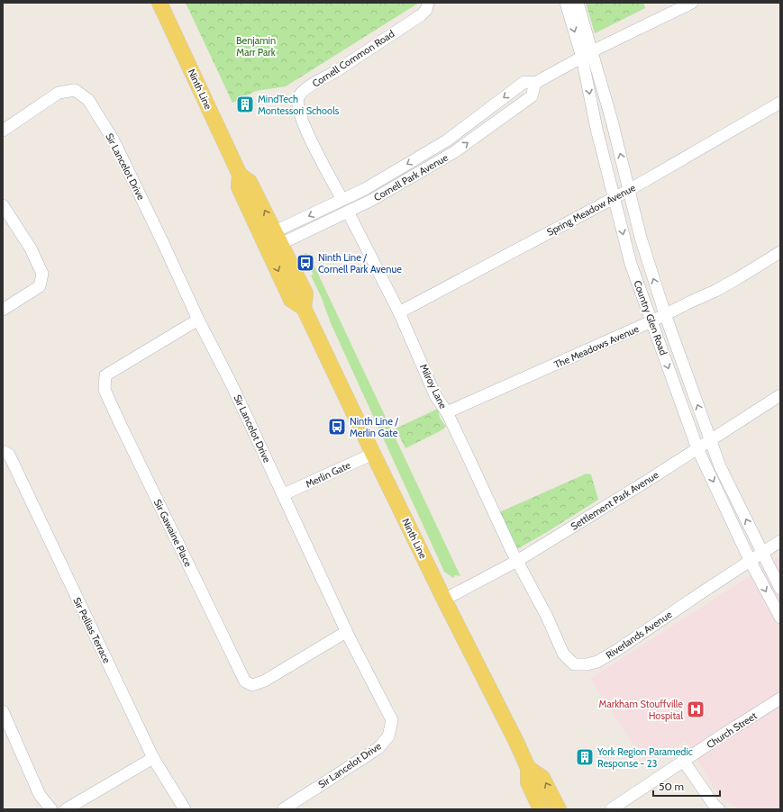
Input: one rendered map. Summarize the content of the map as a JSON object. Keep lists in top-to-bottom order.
{
  "streets": {
    "main road": ["Ninth Line"],
    "street": [
      "Cornell Common Road",
      "Sir Lancelot Drive",
      "Cornell Park Avenue",
      "Spring Meadow Avenue",
      "Country Glen Road",
      "The Meadows Avenue",
      "Milroy Lane",
      "Merlin Gate",
      "Settlement Park Avenue",
      "Sir Gawaine Place",
      "Sir Pellias Terrace",
      "Riverlands Avenue",
      "Church Street"
    ]
  },
  "crossings": [
    ["Cornell Common Road", "Cornell Park Avenue"],
    ["Ninth Line", "Cornell Park Avenue"],
    ["Ninth Line", "Merlin Gate"],
    ["Ninth Line", "Settlement Park Avenue"],
    ["Sir Lancelot Drive", "Merlin Gate"],
    ["Sir Lancelot Drive", "Sir Gawaine Place"],
    ["Cornell Park Avenue", "Country Glen Road"],
    ["Cornell Park Avenue", "Milroy Lane"],
    ["Spring Meadow Avenue", "Country Glen Road"],
    ["Spring Meadow Avenue", "Milroy Lane"],
    ["Country Glen Road", "The Meadows Avenue"],
    ["Country Glen Road", "Settlement Park Avenue"],
    ["Country Glen Road", "Riverlands Avenue"],
    ["The Meadows Avenue", "Milroy Lane"],
    ["Milroy Lane", "Settlement Park Avenue"],
    ["Milroy Lane", "Riverlands Avenue"],
    ["Settlement Park Avenue", "Riverlands Avenue"]
  ],
  "parks": ["Benjamin Marr Park"],
  "places": {
    "building": ["MindTech Montessori Schools", "York Region Paramedic Response - 23"],
    "bus stop": ["Ninth Line / Cornell Park Avenue", "Ninth Line / Merlin Gate"],
    "hospital": ["Markham Stouffville Hospital"]
  },
  "scale_bar": "50 m"
}
